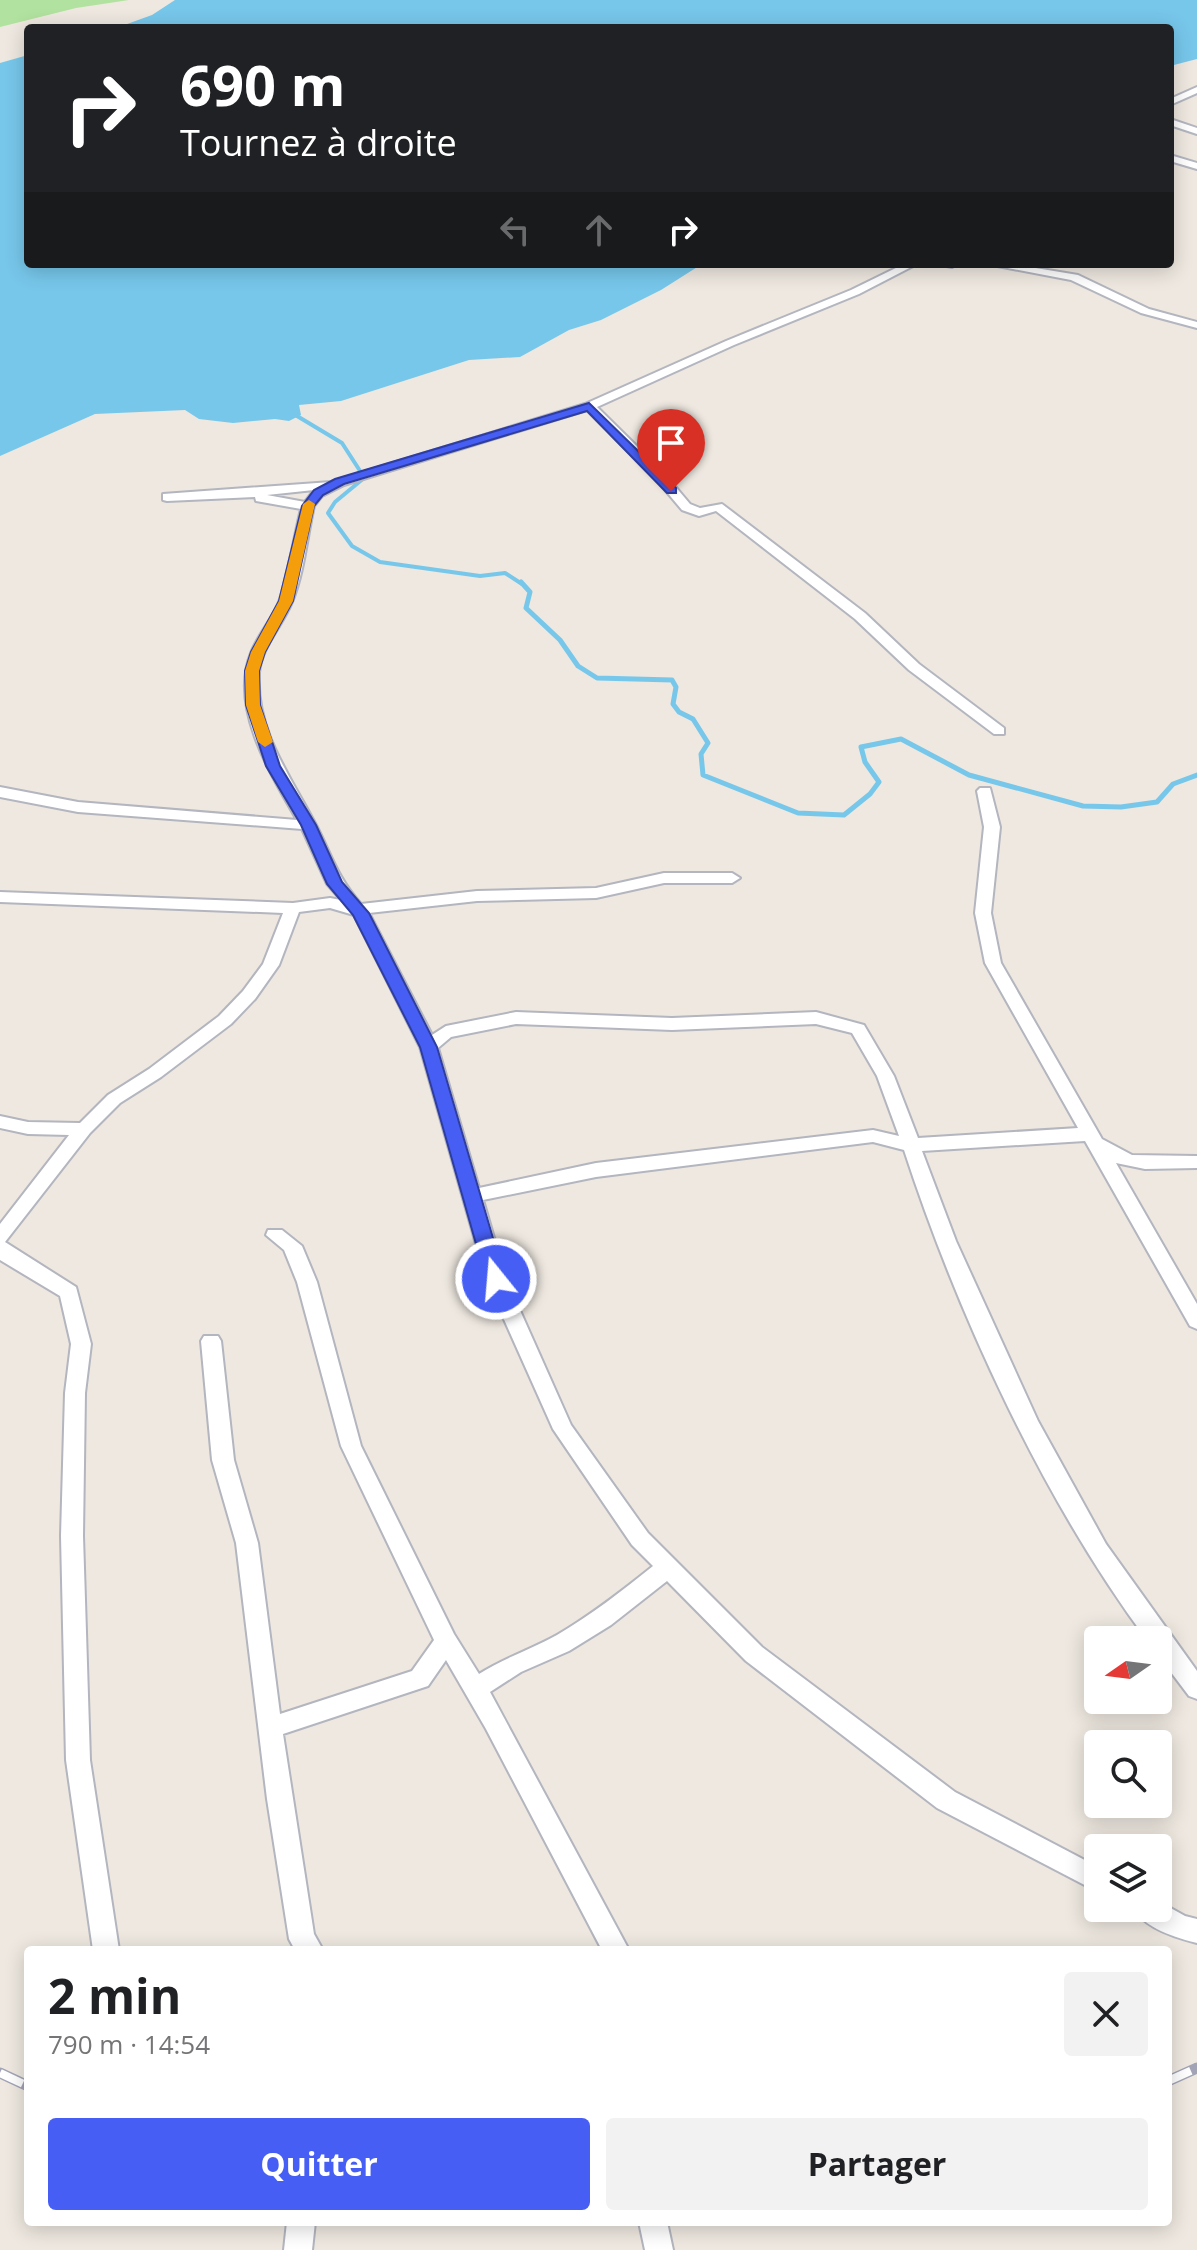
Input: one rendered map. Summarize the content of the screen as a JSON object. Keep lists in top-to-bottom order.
{
  "north": "left",
  "page": {
    "turn": ["690 m", "Tournez à droite"],
    "heading": ["2 min", "790 m · 14:54"],
    "buttons": ["Quitter", "Partager"]
  }
}
